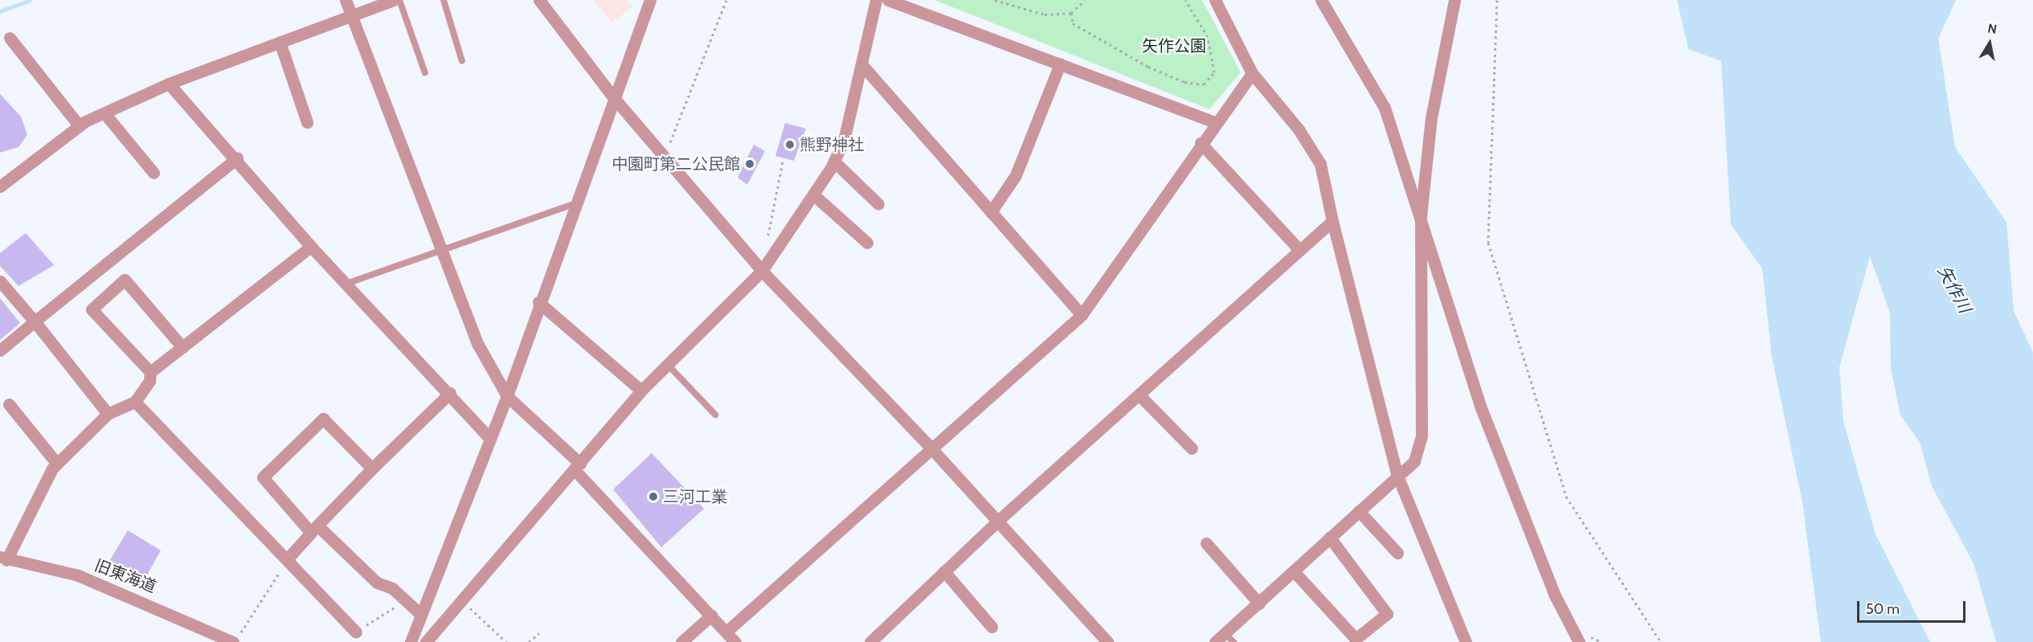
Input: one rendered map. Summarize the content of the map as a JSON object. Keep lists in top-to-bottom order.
{
  "streets": {
    "street": ["旧東海道"]
  },
  "water": ["矢作川"],
  "parks": ["矢作公園"],
  "places": ["熊野神社", "中園町第二公民館", "三河工業"],
  "scale_bar": "50 m",
  "north": "top"
}
